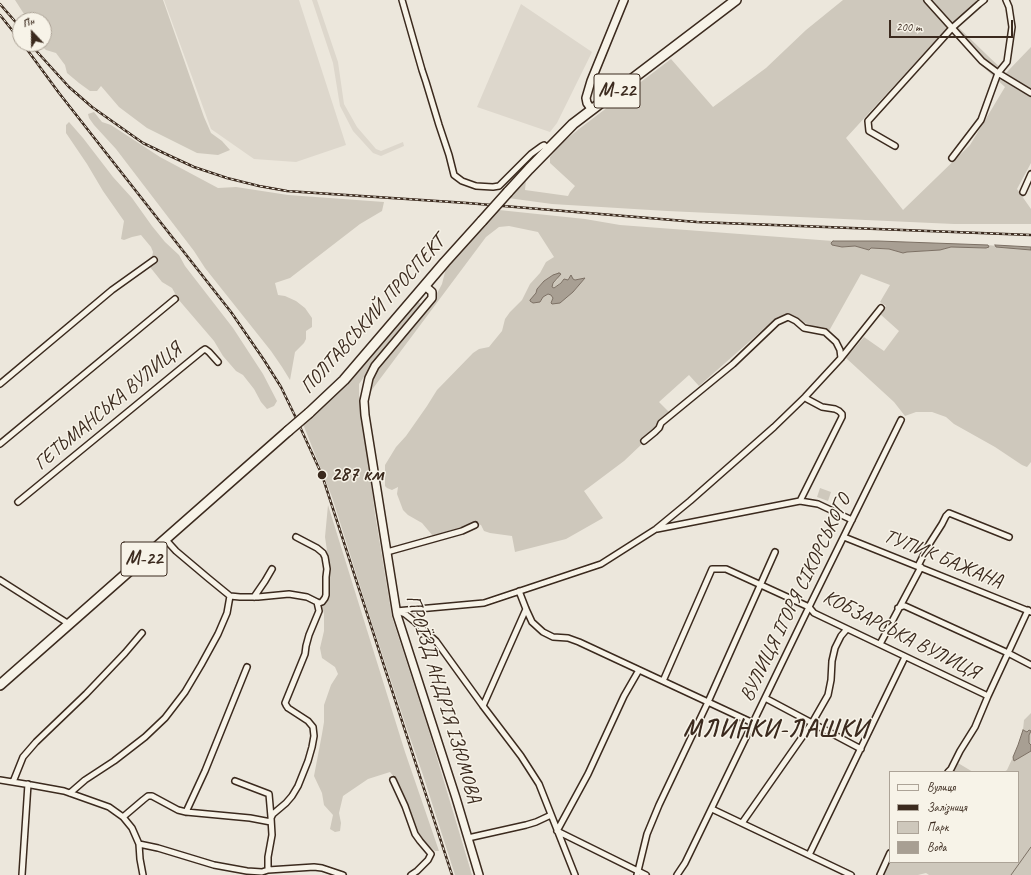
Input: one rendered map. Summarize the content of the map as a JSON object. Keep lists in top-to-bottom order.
{
  "streets": {
    "highway": ["М-22", "ПОЛТАВСЬКИЙ ПРОСПЕКТ"],
    "street": [
      "ГЕТЬМАНСЬКА ВУЛИЦЯ",
      "ТУПИК БАЖАНА",
      "ВУЛИЦЯ ІГОРЯ СІКОРСЬКОГО",
      "КОБЗАРСЬКА ВУЛИЦЯ",
      "ПРОЇЗД АНДРІЯ ІЗЮМОВА"
    ]
  },
  "crossings": [
    ["ПОЛТАВСЬКИЙ ПРОСПЕКТ", "ПРОЇЗД АНДРІЯ ІЗЮМОВА"],
    ["ТУПИК БАЖАНА", "ВУЛИЦЯ ІГОРЯ СІКОРСЬКОГО"],
    ["ВУЛИЦЯ ІГОРЯ СІКОРСЬКОГО", "КОБЗАРСЬКА ВУЛИЦЯ"]
  ],
  "districts": ["МЛИНКИ-ЛАШКИ"],
  "places": ["287 км"],
  "legend": [
    "Вулиця",
    "Залізниця",
    "Парк",
    "Вода"
  ],
  "scale_bar": "200 m",
  "north": "top"
}
